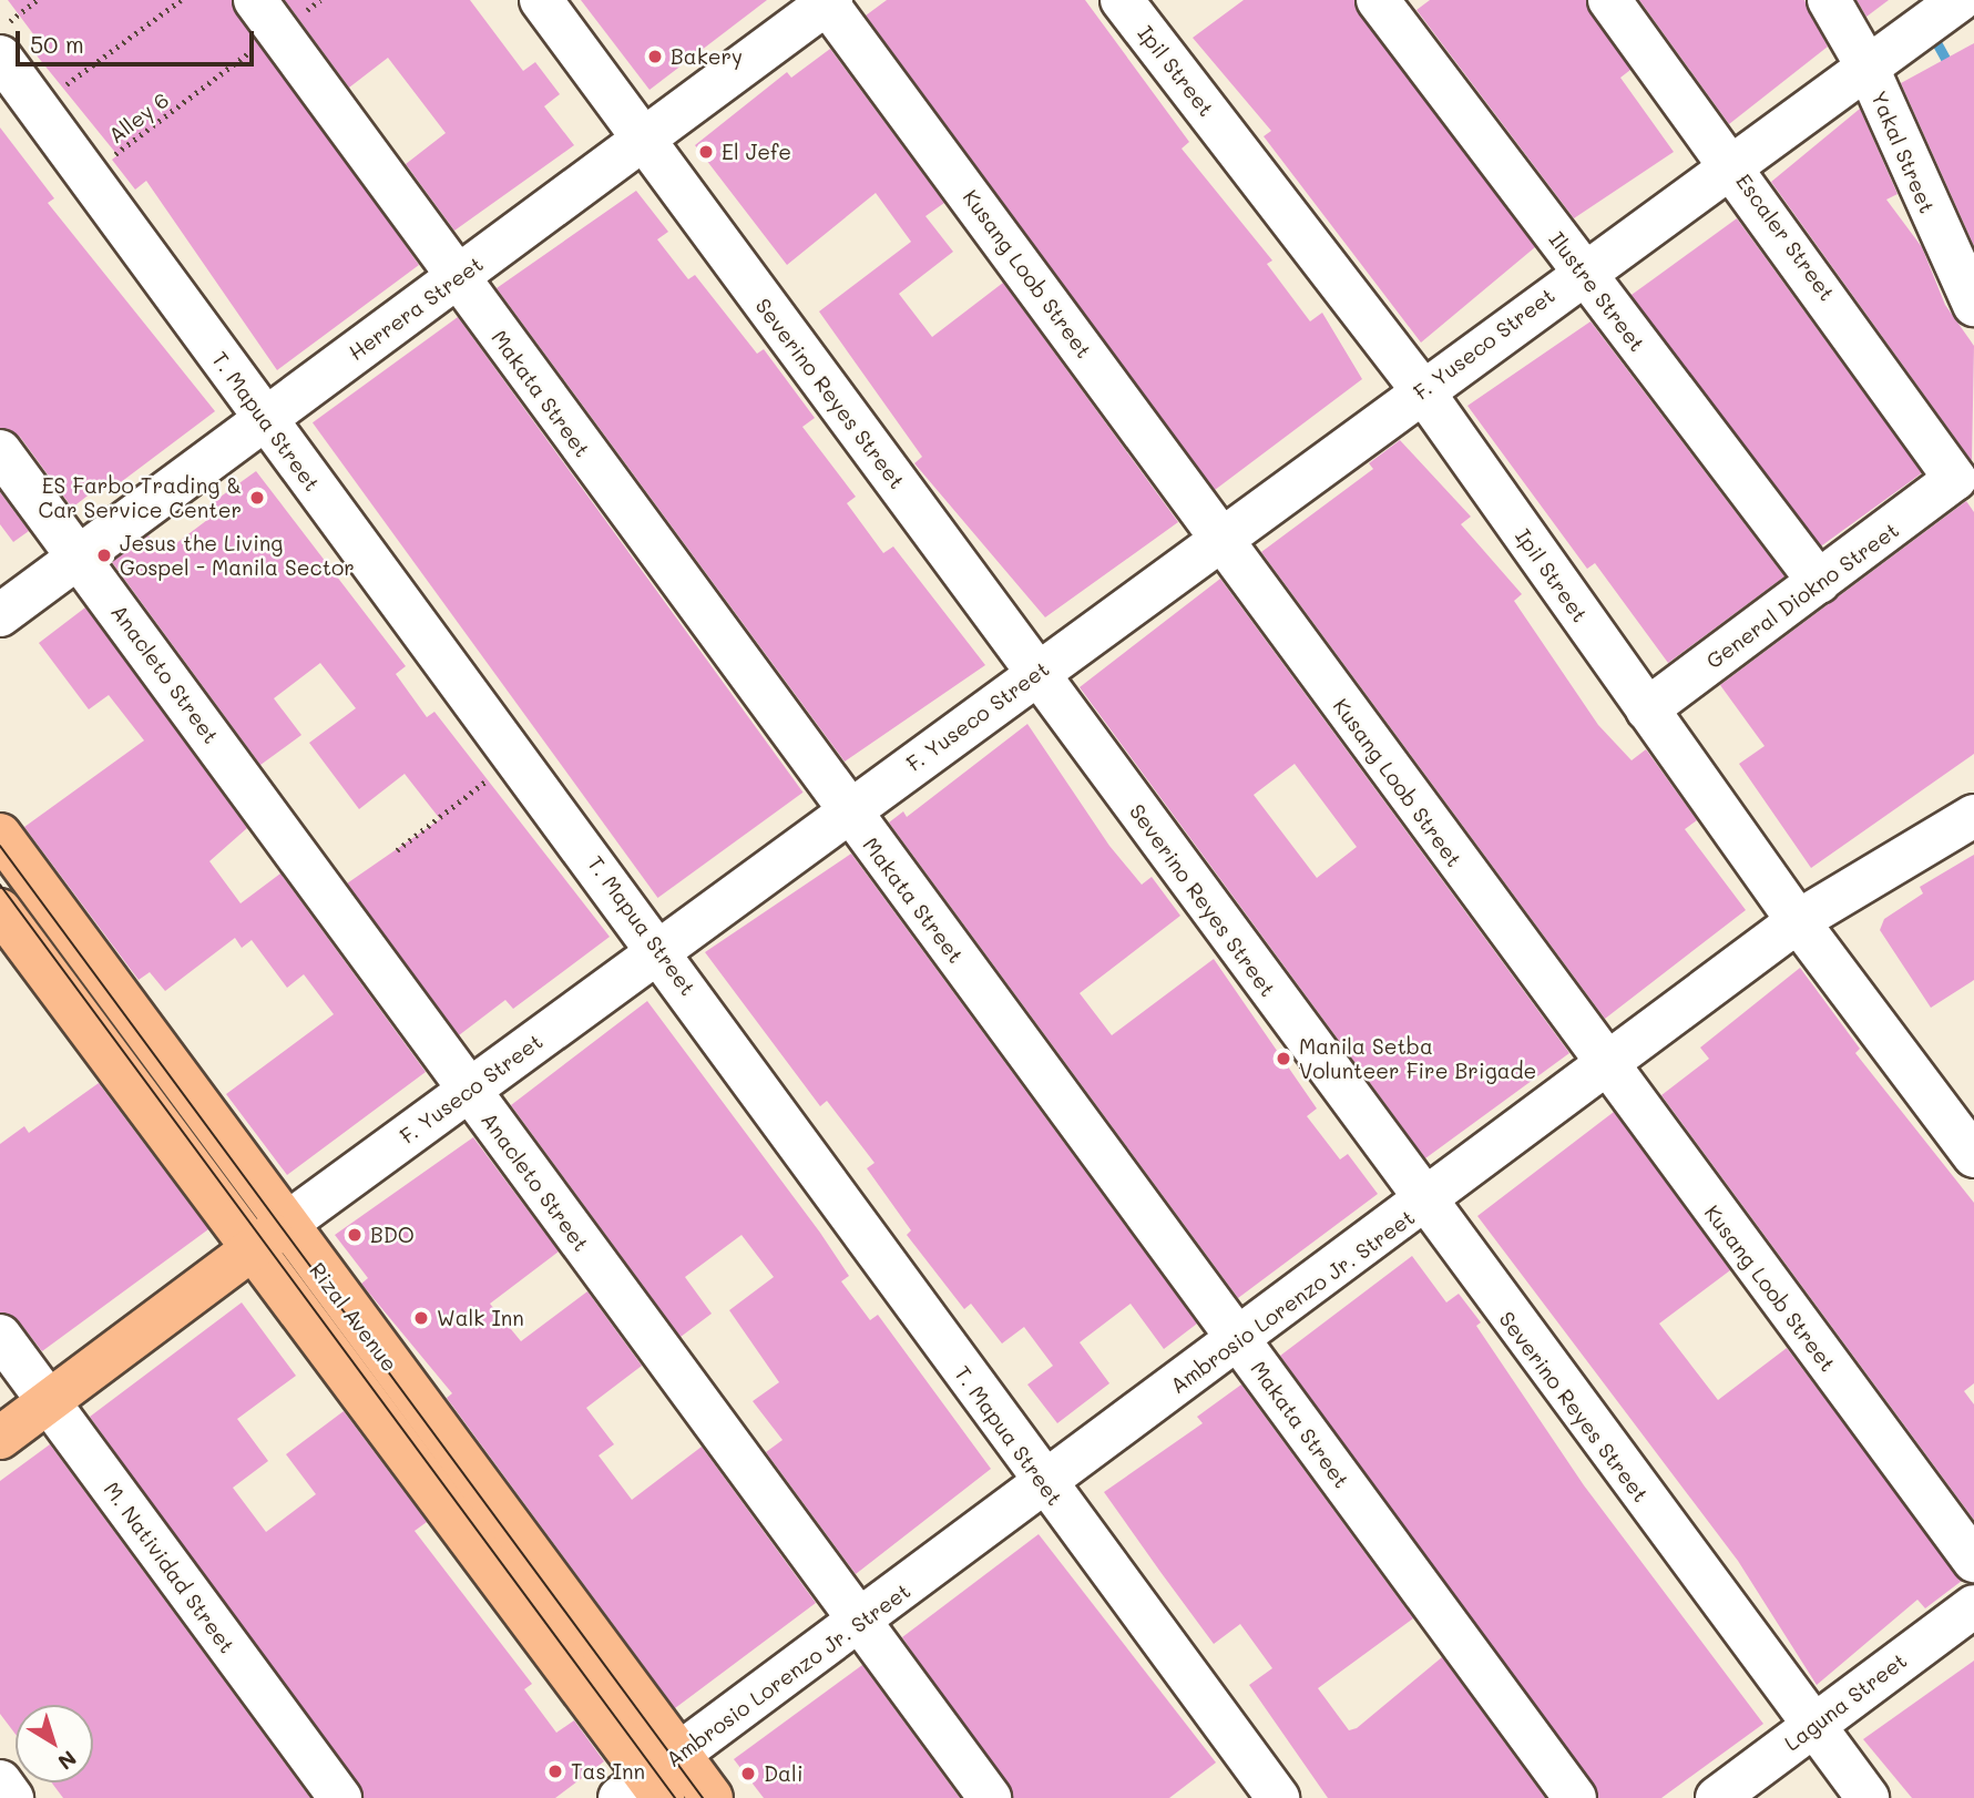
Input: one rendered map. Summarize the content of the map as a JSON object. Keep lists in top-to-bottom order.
{
  "streets": {
    "main road": ["F. Yuseco Street", "Rizal Avenue"],
    "street": [
      "Ipil Street",
      "Yakal Street",
      "Escaler Street",
      "Kusang Loob Street",
      "Ilustre Street",
      "Herrera Street",
      "Makata Street",
      "Severino Reyes Street",
      "T. Mapua Street",
      "General Diokno Street",
      "Anacleto Street",
      "Ambrosio Lorenzo Jr. Street",
      "M. Natividad Street",
      "Laguna Street"
    ],
    "path": ["Alley 6"]
  },
  "crossings": [
    ["Ipil Street", "F. Yuseco Street"],
    ["Ipil Street", "General Diokno Street"],
    ["Ipil Street", "Ambrosio Lorenzo Jr. Street"],
    ["Alley 6", "Makata Street"],
    ["Alley 6", "T. Mapua Street"],
    ["Yakal Street", "F. Yuseco Street"],
    ["Escaler Street", "F. Yuseco Street"],
    ["Escaler Street", "General Diokno Street"],
    ["Kusang Loob Street", "Herrera Street"],
    ["Kusang Loob Street", "F. Yuseco Street"],
    ["Kusang Loob Street", "Ambrosio Lorenzo Jr. Street"],
    ["Ilustre Street", "F. Yuseco Street"],
    ["Ilustre Street", "General Diokno Street"],
    ["Herrera Street", "Makata Street"],
    ["Herrera Street", "Severino Reyes Street"],
    ["Herrera Street", "T. Mapua Street"],
    ["Herrera Street", "Anacleto Street"],
    ["F. Yuseco Street", "Makata Street"],
    ["F. Yuseco Street", "Severino Reyes Street"],
    ["F. Yuseco Street", "T. Mapua Street"],
    ["F. Yuseco Street", "Anacleto Street"],
    ["F. Yuseco Street", "Rizal Avenue"],
    ["F. Yuseco Street", "M. Natividad Street"],
    ["Makata Street", "Ambrosio Lorenzo Jr. Street"],
    ["Severino Reyes Street", "Ambrosio Lorenzo Jr. Street"],
    ["Severino Reyes Street", "Laguna Street"],
    ["T. Mapua Street", "Ambrosio Lorenzo Jr. Street"],
    ["Anacleto Street", "Ambrosio Lorenzo Jr. Street"],
    ["Ambrosio Lorenzo Jr. Street", "Rizal Avenue"]
  ],
  "places": [
    "Bakery",
    "El Jefe",
    "ES Farbo Trading & Car Service Center",
    "Jesus the Living Gospel - Manila Sector",
    "Manila Setba Volunteer Fire Brigade",
    "BDO",
    "Walk Inn",
    "Tas Inn",
    "Dali"
  ],
  "scale_bar": "50 m",
  "north": "bottom right"
}
